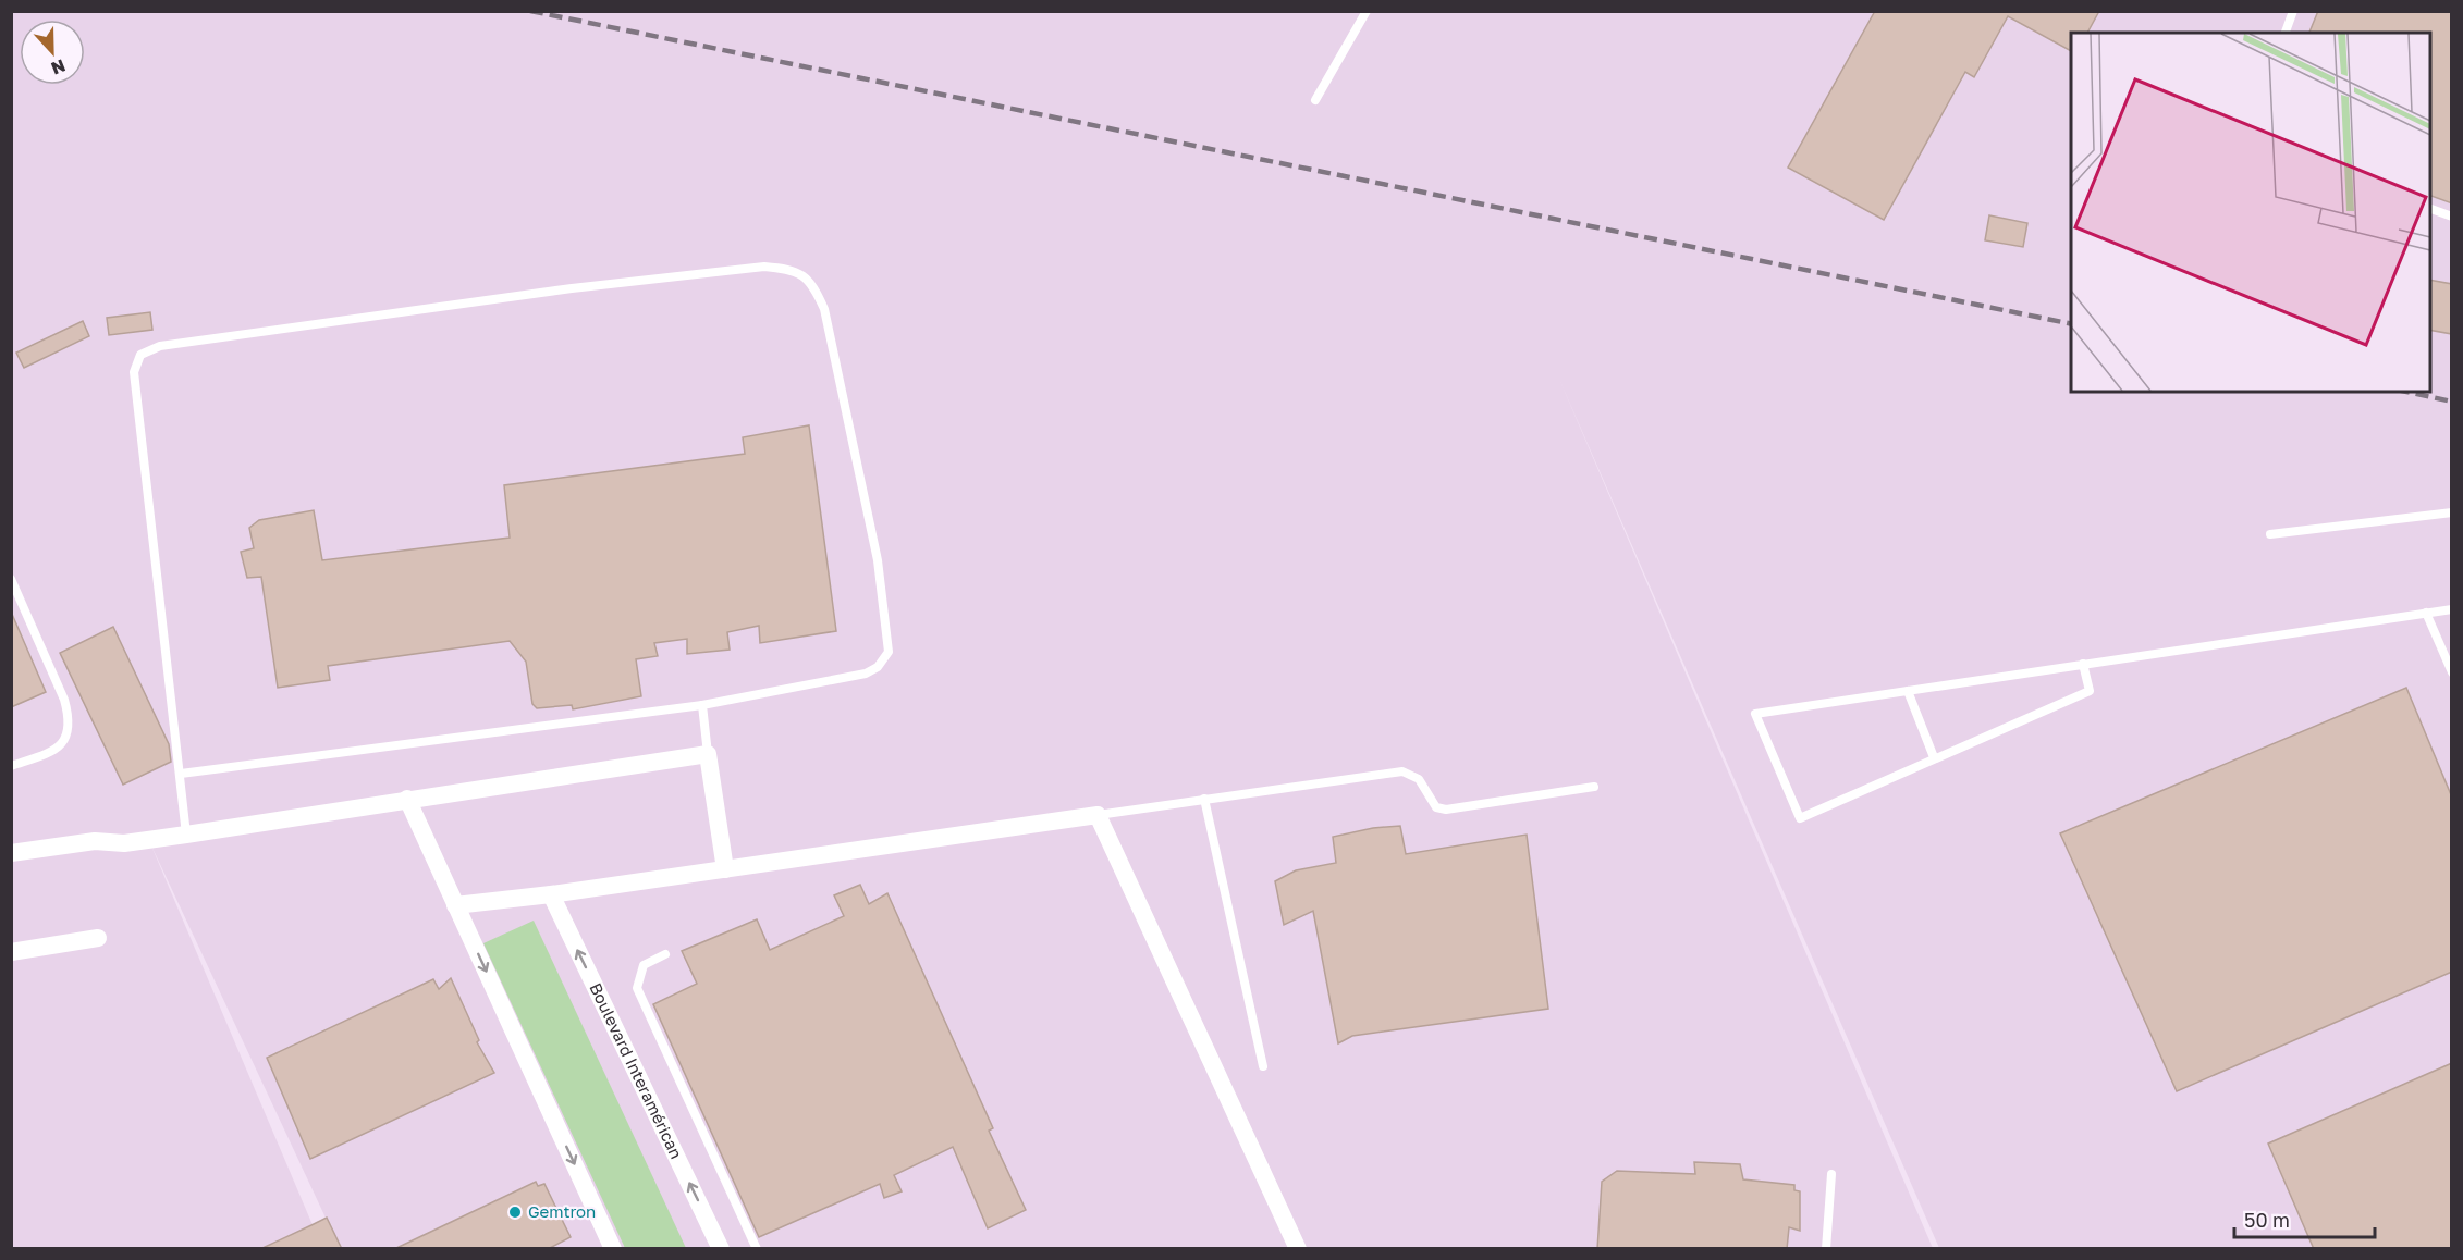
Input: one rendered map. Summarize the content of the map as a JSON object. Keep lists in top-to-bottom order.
{
  "streets": {
    "street": ["Boulevard Interamérican"]
  },
  "places": ["Gemtron"],
  "scale_bar": "50 m",
  "north": "bottom"
}
